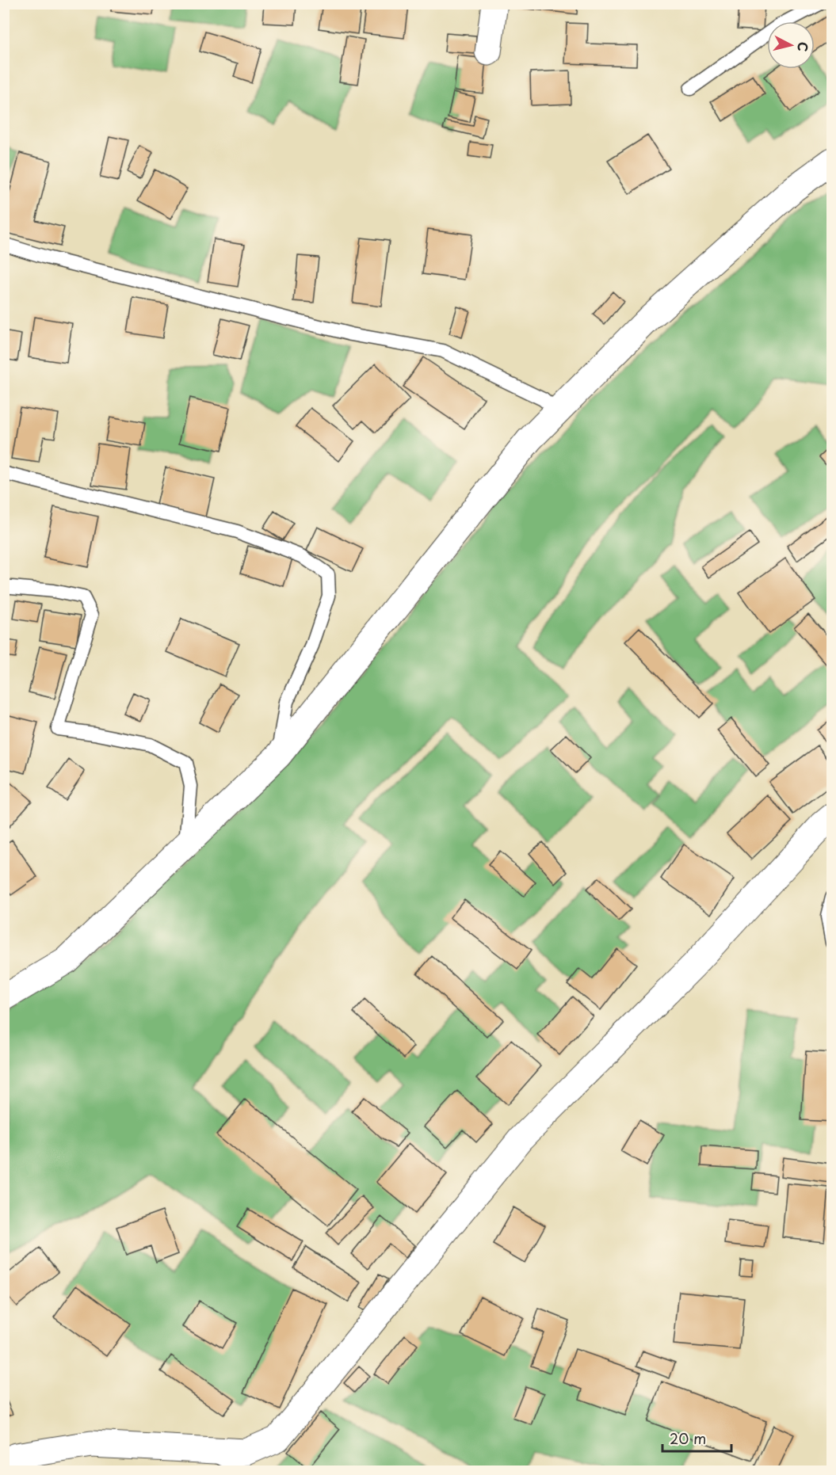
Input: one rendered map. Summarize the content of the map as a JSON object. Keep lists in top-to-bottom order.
{
  "scale_bar": "20 m",
  "north": "right"
}
